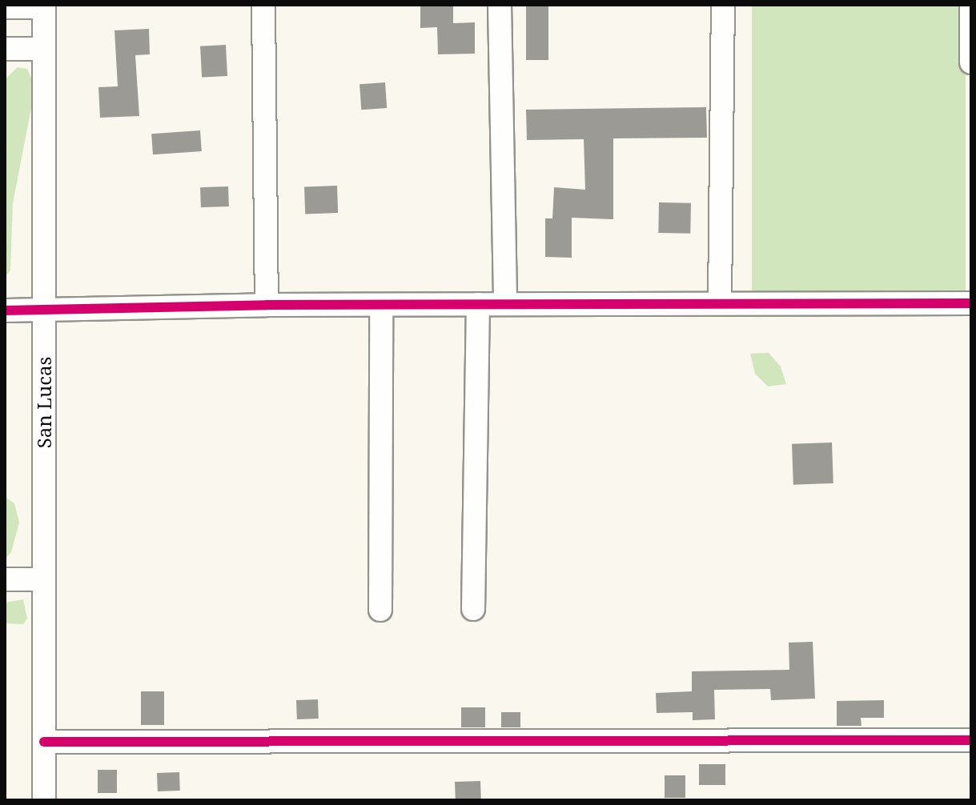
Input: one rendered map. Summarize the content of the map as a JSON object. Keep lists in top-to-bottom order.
{
  "streets": {
    "street": ["San Lucas"]
  }
}
